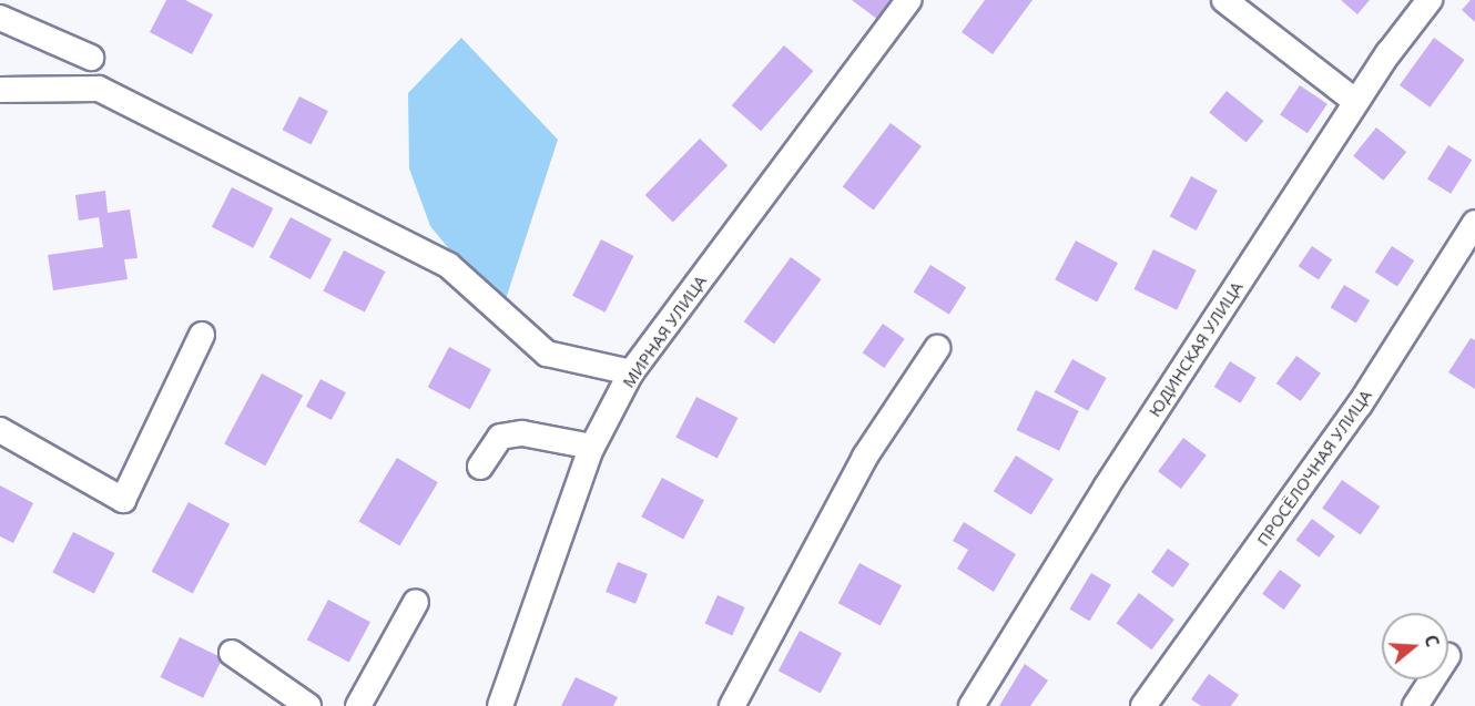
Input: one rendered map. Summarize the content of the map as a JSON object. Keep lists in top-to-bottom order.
{
  "streets": {
    "street": ["МИРНАЯ УЛИЦА", "ЮДИНСКАЯ УЛИЦА", "ПРОСЁЛОЧНАЯ УЛИЦА"]
  },
  "north": "right"
}
